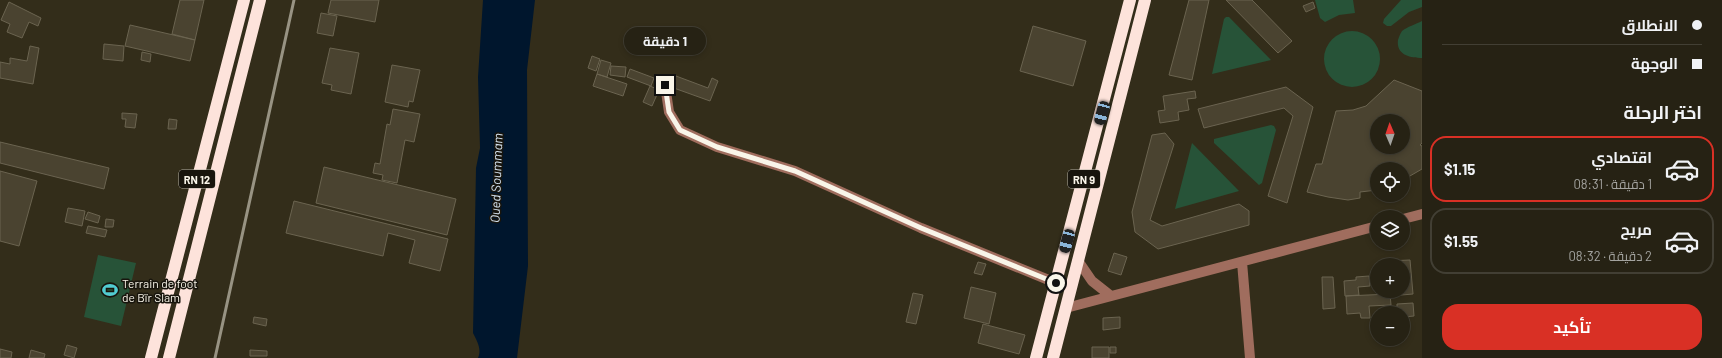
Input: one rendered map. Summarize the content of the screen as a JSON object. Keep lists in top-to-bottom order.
{
  "streets": {
    "highway": ["RN 12", "RN 9"]
  },
  "water": ["Oued Soummam"],
  "places": {
    "sports": ["Terrain de foot de Bïr Slam"]
  },
  "north": "top",
  "page": {
    "banner": ["الانطلاق", "الوجهة"],
    "bubble": "1 دقيقة",
    "heading": "اختر الرحلة",
    "map_buttons": ["+", "−"],
    "list": [
      {
        "name": "اقتصادي",
        "note": "1 دقيقة · 08:31",
        "value": "$1.15"
      },
      {
        "name": "مريح",
        "note": "2 دقيقة · 08:32",
        "value": "$1.55"
      }
    ],
    "buttons": "تأكيد"
  }
}
